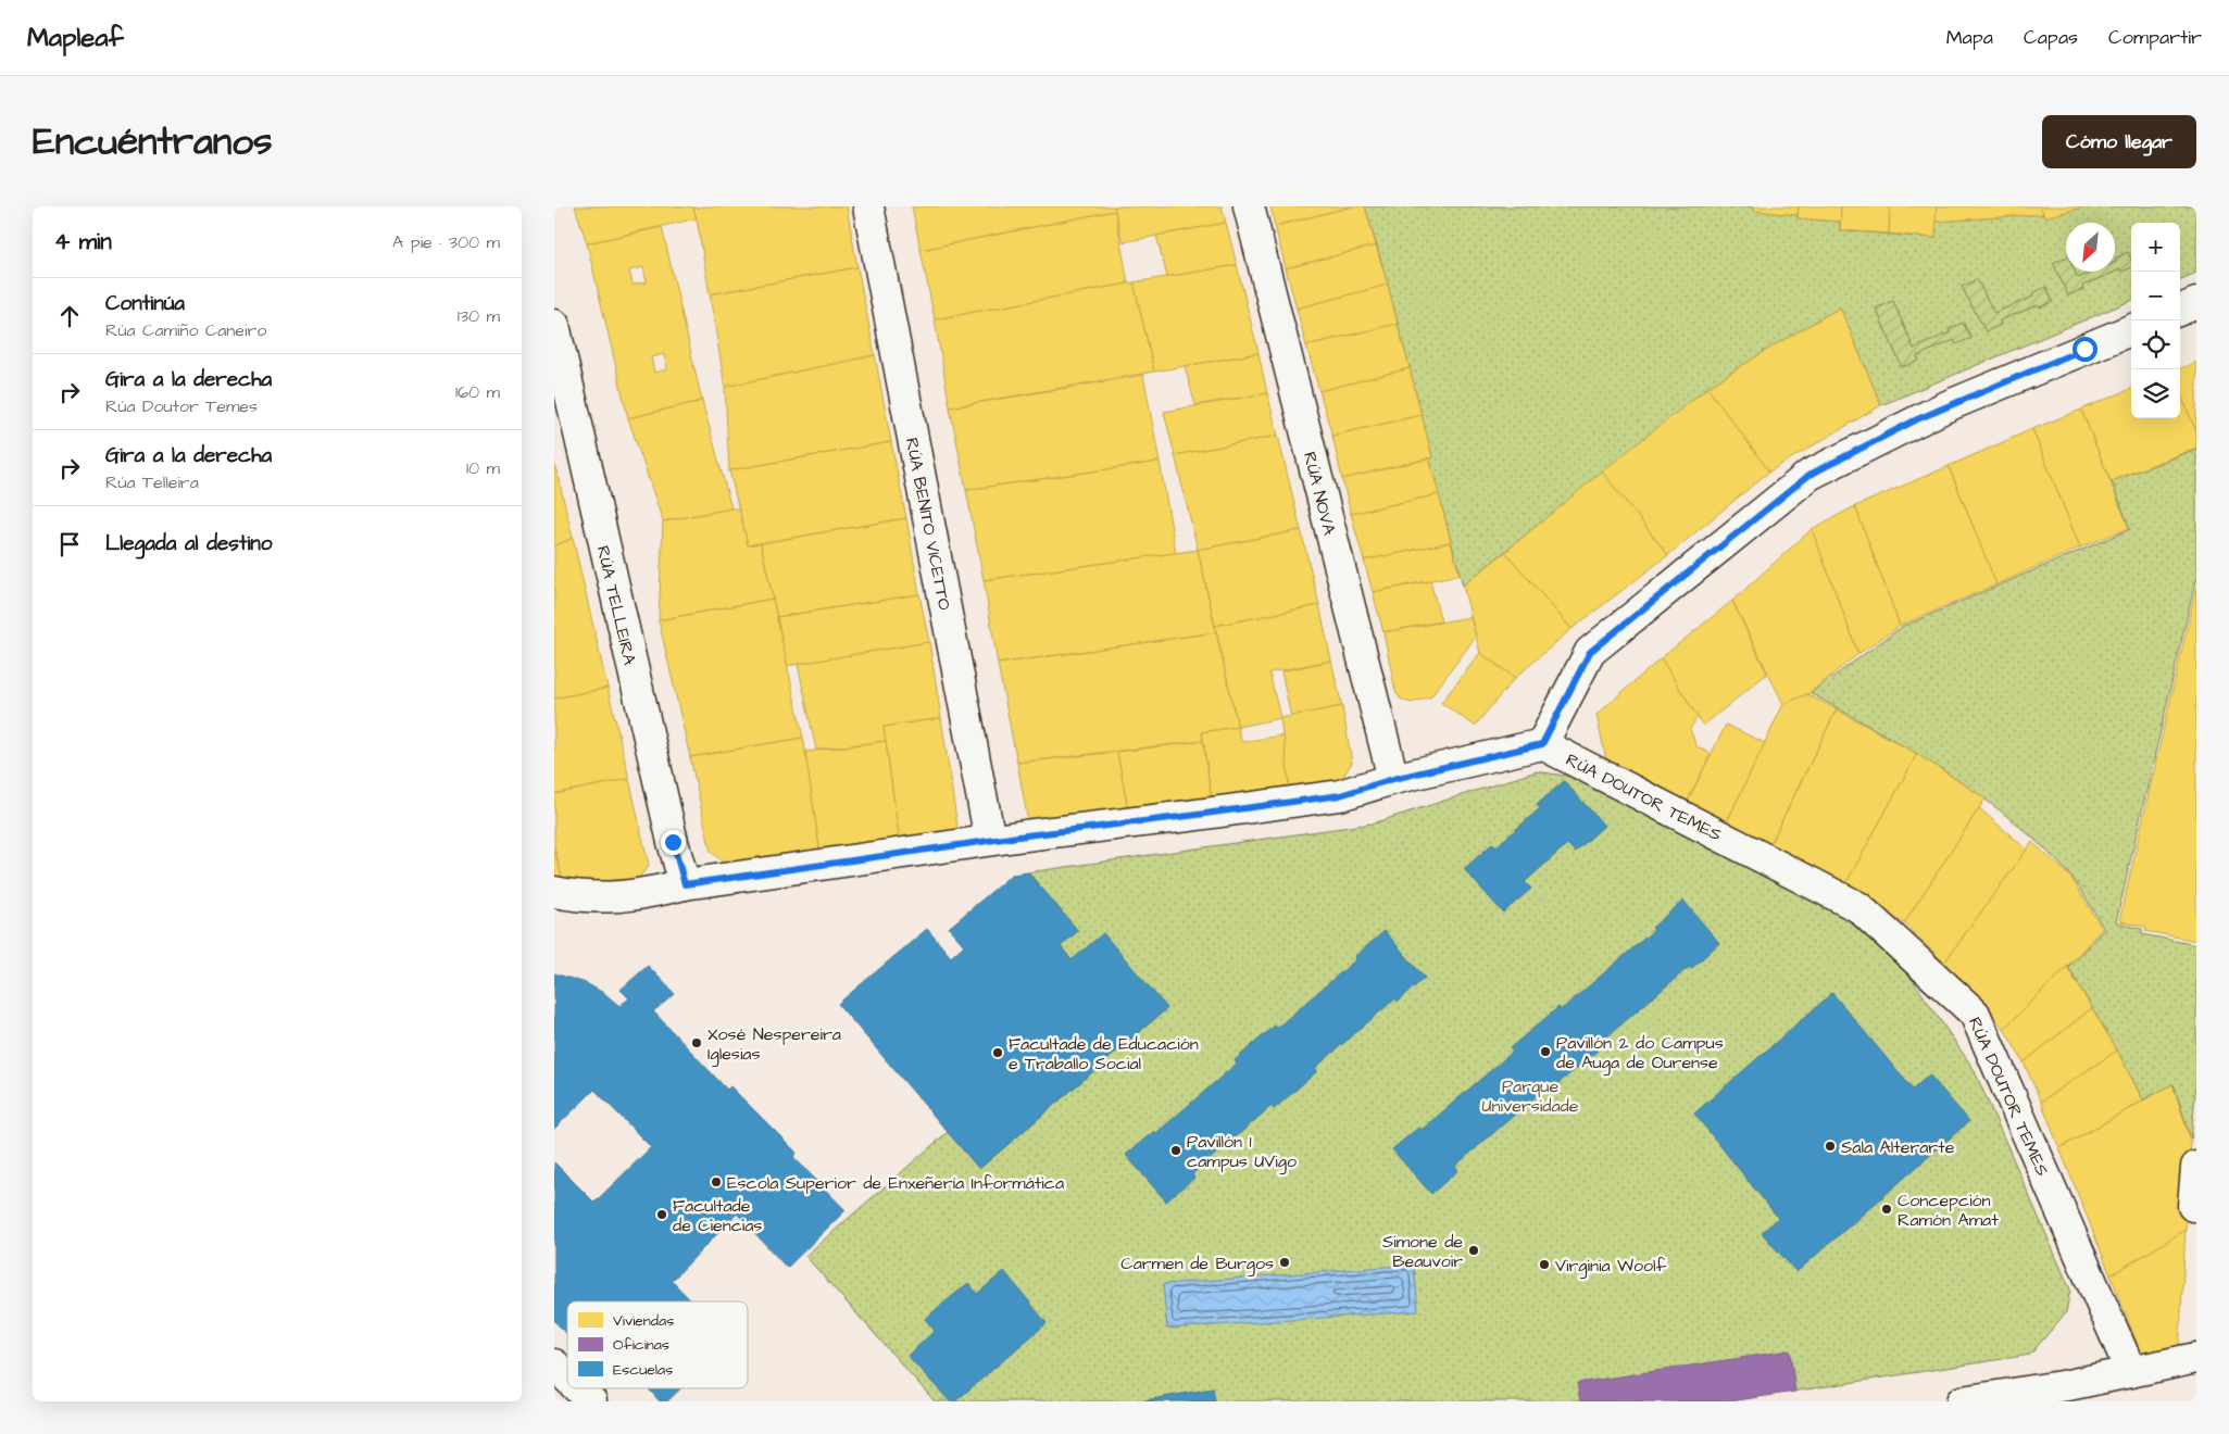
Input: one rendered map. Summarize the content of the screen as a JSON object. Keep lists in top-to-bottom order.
{
  "streets": {
    "street": [
      "RÚA NOVA",
      "RÚA BENITO VICETTO",
      "RÚA TELLEIRA",
      "RÚA DOUTOR TEMES"
    ]
  },
  "parks": ["Parque Universidade"],
  "places": [
    "Xosé Nespereira Iglesias",
    "Pavillón 2 do Campus de Auga de Ourense",
    "Facultade de Educación e Traballo Social",
    "Sala Alterarte",
    "Pavillón 1 campus UVigo",
    "Escola Superior de Enxeñería Informática",
    "Concepción Ramón Amat",
    "Facultade de Ciencias",
    "Simone de Beauvoir",
    "Carmen de Burgos",
    "Virginia Woolf"
  ],
  "legend": ["Viviendas", "Oficinas", "Escuelas"],
  "north": "bottom left",
  "page": {
    "header": "Mapleaf",
    "nav": ["Mapa", "Capas", "Compartir"],
    "title": "Encuéntranos",
    "buttons": "Cómo llegar",
    "heading": ["4 min", "A pie · 300 m"],
    "map_buttons": ["+", "−"],
    "list": [
      ["Continúa", "Rúa Camiño Caneiro", "130 m"],
      ["Gira a la derecha", "Rúa Doutor Temes", "160 m"],
      ["Gira a la derecha", "Rúa Telleira", "10 m"],
      "Llegada al destino"
    ]
  }
}
